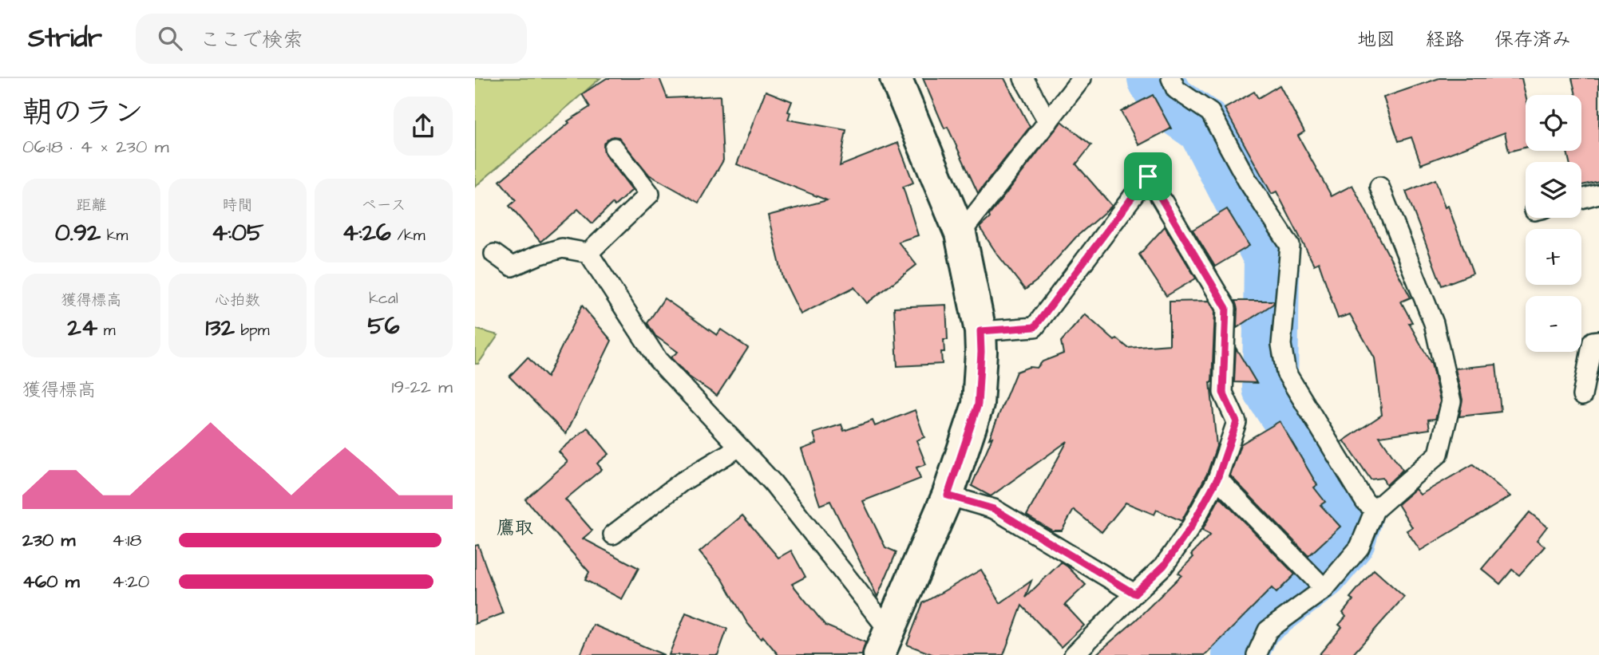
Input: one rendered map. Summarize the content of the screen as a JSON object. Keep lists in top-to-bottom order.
{
  "districts": ["鷹取"],
  "page": {
    "header": "Stridr",
    "search": "ここで検索",
    "nav": ["地図", "経路", "保存済み"],
    "heading": ["朝のラン", "06:18 · 4 × 230 m"],
    "map_buttons": ["+", "−"],
    "stats": [
      ["距離", "0.92 km"],
      ["時間", "4:05"],
      ["ペース", "4:26 /km"],
      ["獲得標高", "24 m"],
      ["心拍数", "132 bpm"],
      ["kcal", "56"]
    ],
    "chart": ["獲得標高", "19–22 m"],
    "list": [
      {
        "name": "230 m",
        "note": "4:18"
      },
      {
        "name": "460 m",
        "note": "4:20"
      }
    ]
  }
}
